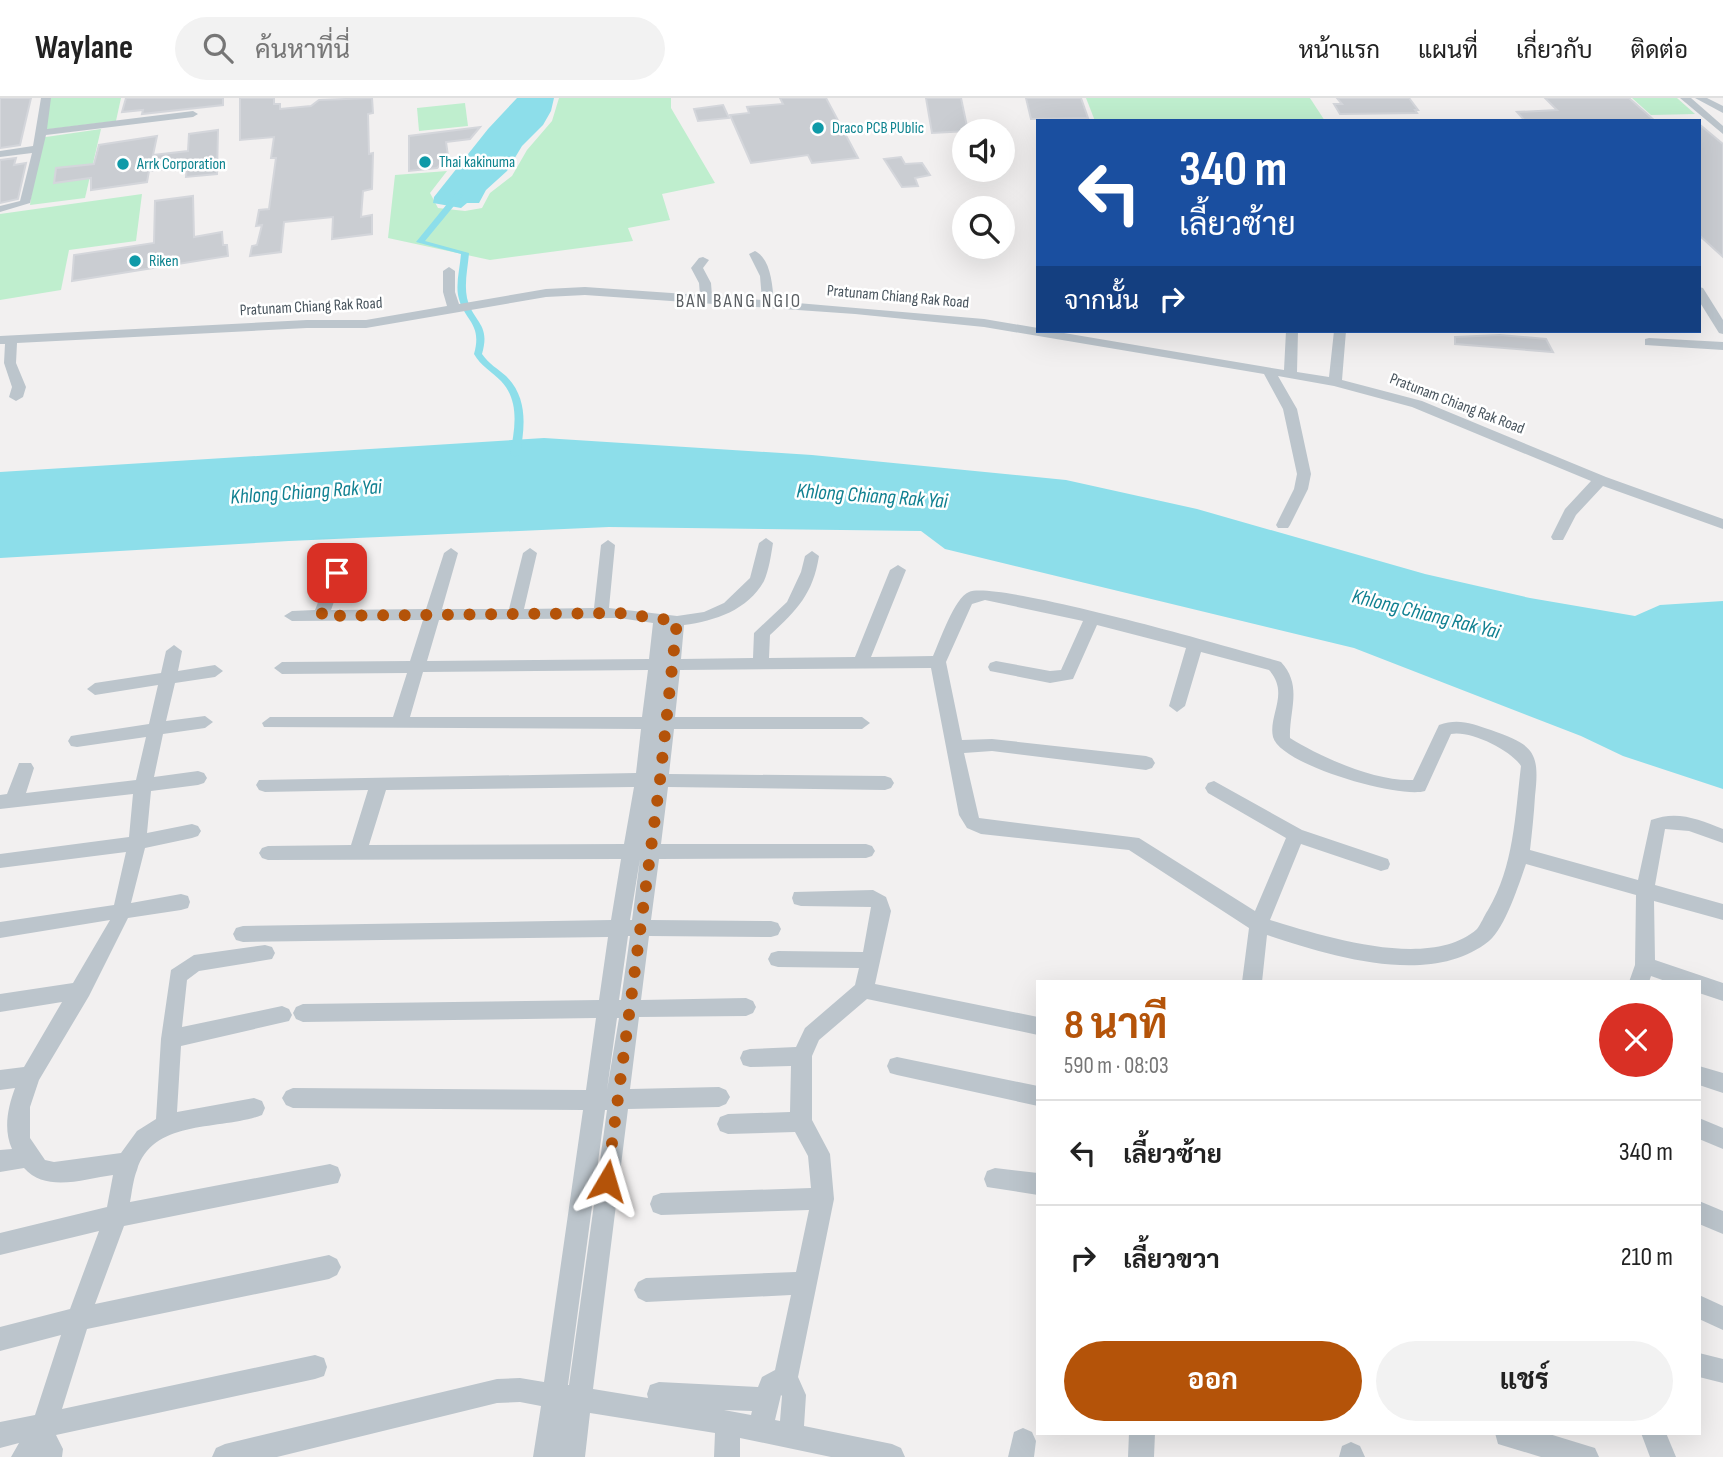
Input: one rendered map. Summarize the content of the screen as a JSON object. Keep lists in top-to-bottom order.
{
  "streets": {
    "street": ["Pratunam Chiang Rak Road"]
  },
  "districts": ["BAN BANG NGIO"],
  "water": ["Khlong Chiang Rak Yai"],
  "places": [
    "Draco PCB PUblic",
    "Thai kakinuma",
    "Arrk Corporation",
    "Riken"
  ],
  "page": {
    "header": "Waylane",
    "search": "ค้นหาที่นี่",
    "nav": [
      "หน้าแรก",
      "แผนที่",
      "เกี่ยวกับ",
      "ติดต่อ"
    ],
    "turn": ["340 m", "เลี้ยวซ้าย"],
    "then": "จากนั้น",
    "heading": ["8 นาที", "590 m · 08:03"],
    "list": [
      {
        "name": "เลี้ยวซ้าย",
        "value": "340 m"
      },
      {
        "name": "เลี้ยวขวา",
        "value": "210 m"
      }
    ],
    "buttons": ["ออก", "แชร์"]
  }
}
